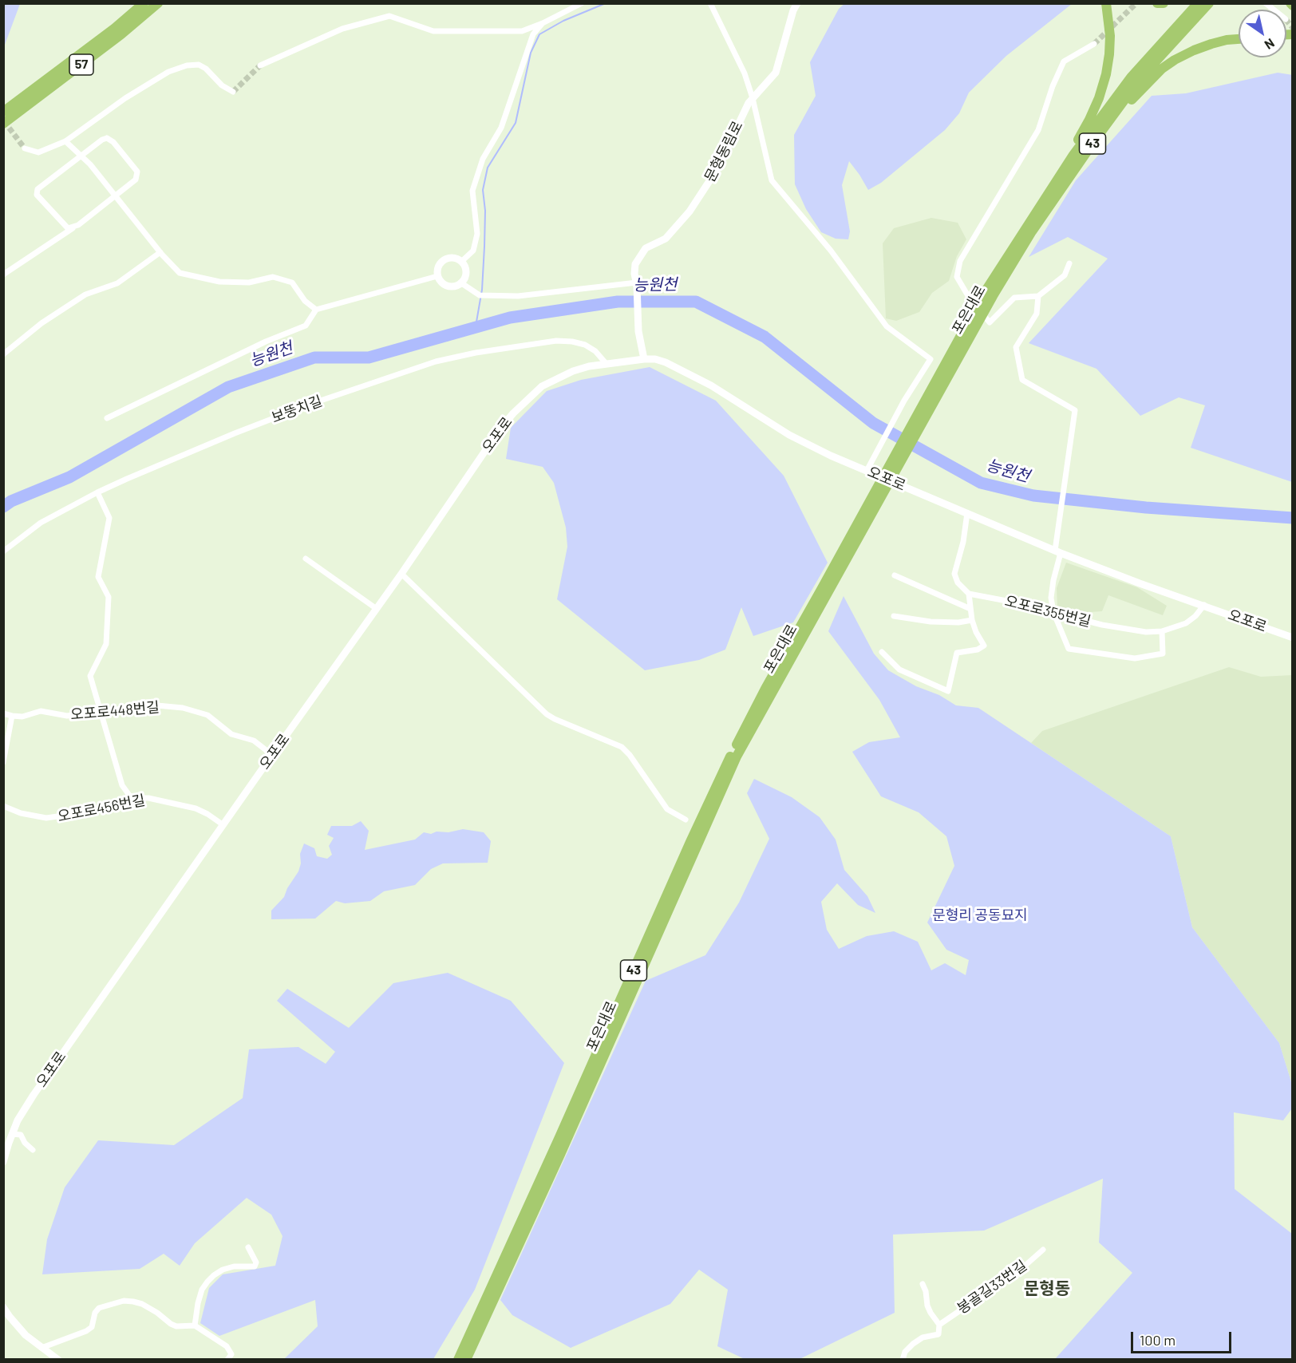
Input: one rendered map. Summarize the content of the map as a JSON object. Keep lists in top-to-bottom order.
{
  "streets": {
    "highway": ["57", "43", "포은대로"],
    "street": [
      "문형동림로",
      "보뚱치길",
      "오포로",
      "오포로355번길",
      "오포로448번길",
      "오포로456번길",
      "봉골길33번길"
    ]
  },
  "crossings": [
    ["43", "포은대로"],
    ["문형동림로", "오포로"],
    ["보뚱치길", "오포로"],
    ["오포로", "오포로355번길"],
    ["오포로", "오포로448번길"],
    ["오포로", "오포로456번길"]
  ],
  "districts": ["문형동"],
  "water": ["능원천"],
  "parks": ["문형리 공동묘지"],
  "scale_bar": "100 m",
  "north": "bottom right"
}
